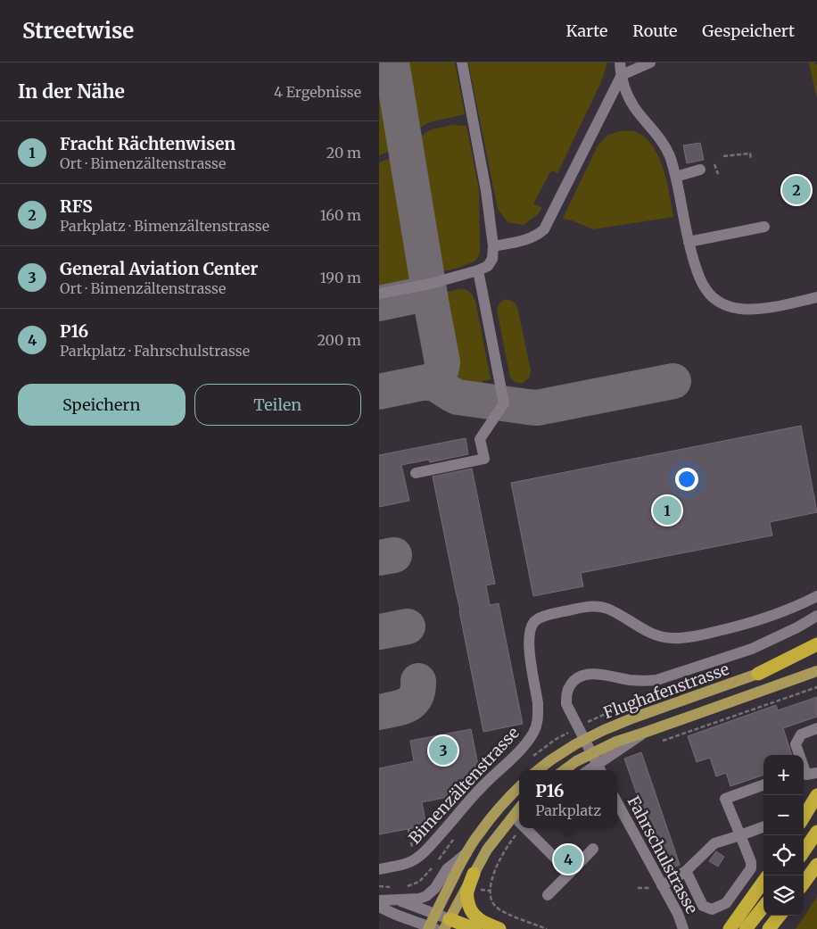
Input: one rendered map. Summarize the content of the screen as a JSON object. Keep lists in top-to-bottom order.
{
  "streets": {
    "main road": ["Flughafenstrasse"],
    "street": ["Bimenzältenstrasse", "Fahrschulstrasse"]
  },
  "page": {
    "header": "Streetwise",
    "nav": ["Karte", "Route", "Gespeichert"],
    "heading": ["In der Nähe", "4 Ergebnisse"],
    "list": [
      {
        "mark": "1",
        "name": "Fracht Rächtenwisen",
        "note": "Ort · Bimenzältenstrasse",
        "value": "20 m"
      },
      {
        "mark": "2",
        "name": "RFS",
        "note": "Parkplatz · Bimenzältenstrasse",
        "value": "160 m"
      },
      {
        "mark": "3",
        "name": "General Aviation Center",
        "note": "Ort · Bimenzältenstrasse",
        "value": "190 m"
      },
      {
        "mark": "4",
        "name": "P16",
        "note": "Parkplatz · Fahrschulstrasse",
        "value": "200 m"
      }
    ],
    "pins": [
      "2",
      "1",
      "3",
      "4"
    ],
    "buttons": ["Speichern", "Teilen"],
    "map_buttons": ["+", "−"],
    "popup": ["P16", "Parkplatz"]
  }
}
